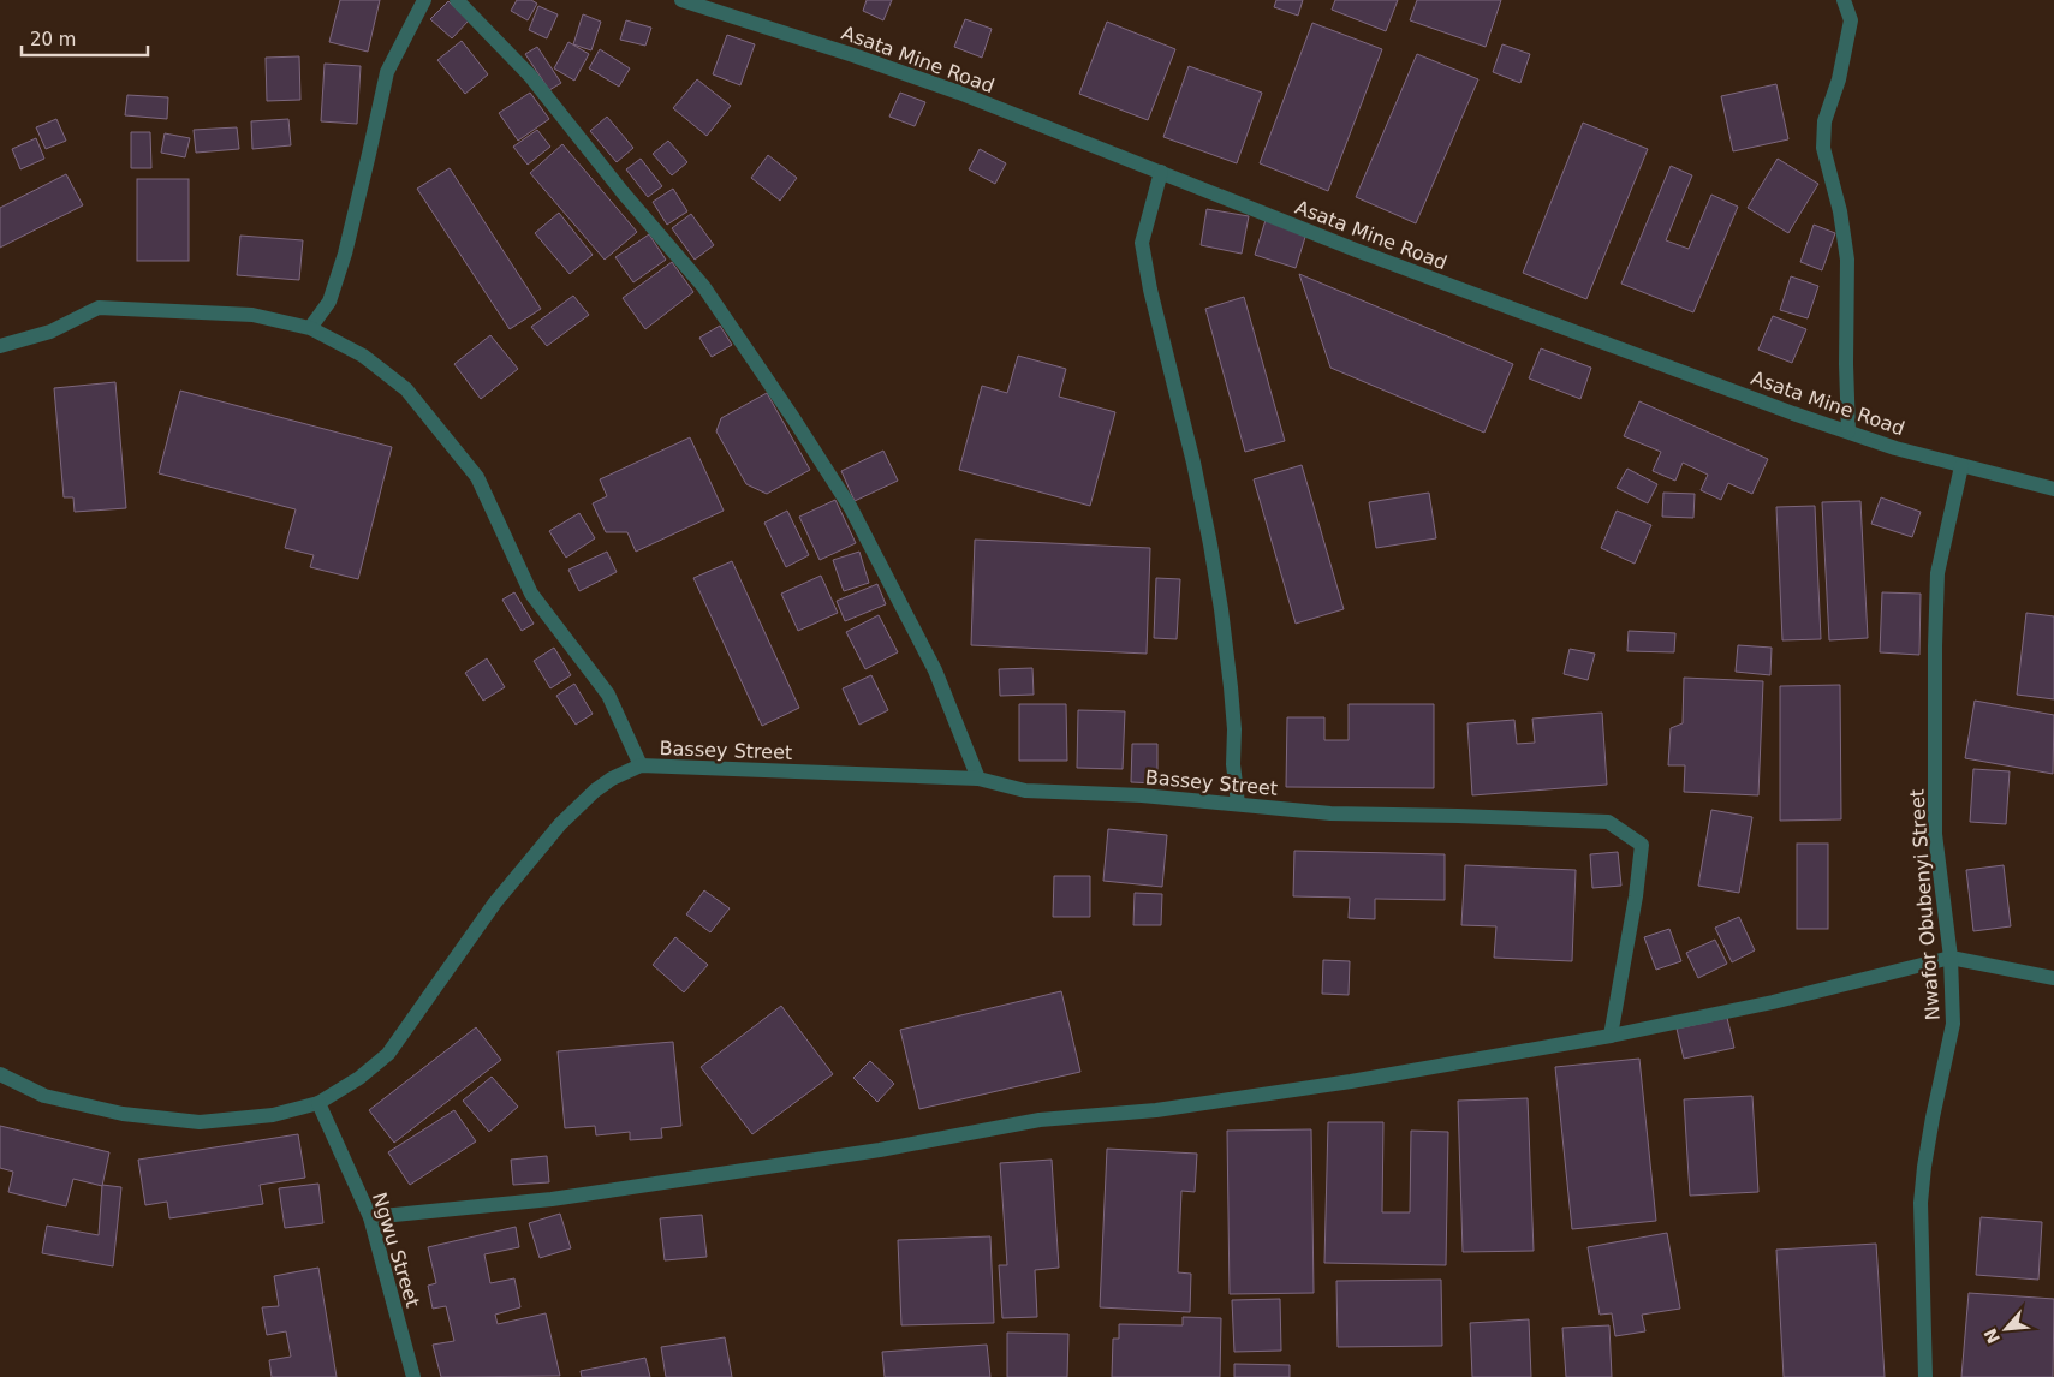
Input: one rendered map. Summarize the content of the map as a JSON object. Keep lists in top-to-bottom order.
{
  "streets": {
    "street": [
      "Asata Mine Road",
      "Bassey Street",
      "Nwafor Obubenyi Street",
      "Ngwu Street"
    ]
  },
  "crossings": [
    ["Asata Mine Road", "Nwafor Obubenyi Street"],
    ["Bassey Street", "Ngwu Street"]
  ],
  "scale_bar": "20 m",
  "north": "bottom left"
}
